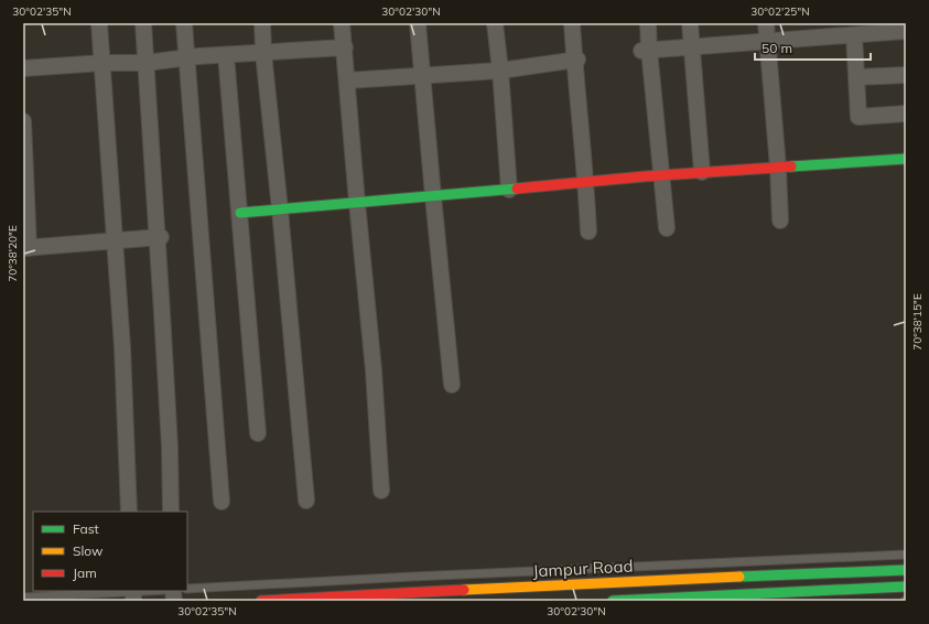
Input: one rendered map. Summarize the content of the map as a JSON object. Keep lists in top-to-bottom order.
{
  "streets": {
    "main road": ["Jampur Road"]
  },
  "legend": ["Fast", "Slow", "Jam"],
  "scale_bar": "50 m",
  "coordinates": [
    "30°02'35\"N",
    "30°02'30\"N",
    "30°02'25\"N",
    "70°38'20\"E",
    "70°38'15\"E"
  ]
}
